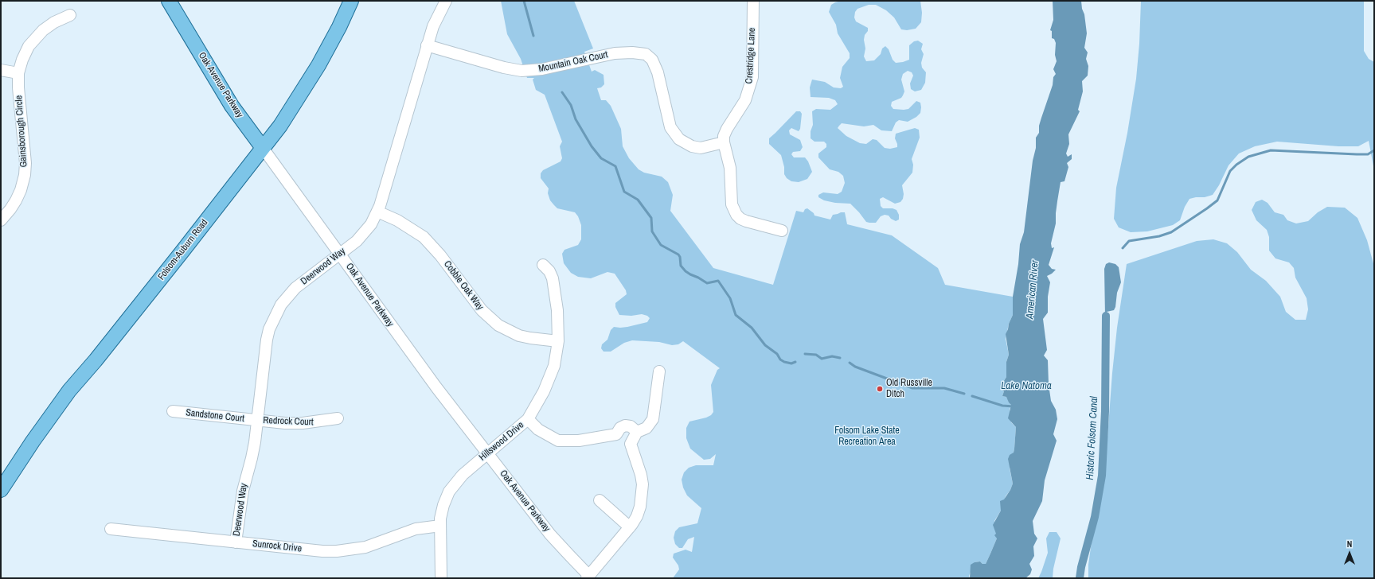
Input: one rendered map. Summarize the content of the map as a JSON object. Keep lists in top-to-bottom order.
{
  "streets": {
    "main road": ["Oak Avenue Parkway", "Folsom-Auburn Road"],
    "street": [
      "Crestridge Lane",
      "Mountain Oak Court",
      "Gainsborough Circle",
      "Deerwood Way",
      "Cobble Oak Way",
      "Sandstone Court",
      "Redrock Court",
      "Hillswood Drive",
      "Sunrock Drive"
    ]
  },
  "crossings": [
    ["Crestridge Lane", "Mountain Oak Court"],
    ["Mountain Oak Court", "Deerwood Way"],
    ["Oak Avenue Parkway", "Folsom-Auburn Road"],
    ["Oak Avenue Parkway", "Deerwood Way"],
    ["Oak Avenue Parkway", "Hillswood Drive"],
    ["Deerwood Way", "Cobble Oak Way"],
    ["Deerwood Way", "Sandstone Court"],
    ["Deerwood Way", "Redrock Court"],
    ["Deerwood Way", "Sunrock Drive"],
    ["Cobble Oak Way", "Hillswood Drive"],
    ["Sandstone Court", "Redrock Court"],
    ["Hillswood Drive", "Sunrock Drive"]
  ],
  "water": ["American River", "Lake Natoma", "Historic Folsom Canal"],
  "parks": ["Folsom Lake State Recreation Area"],
  "places": ["Old Russville Ditch"],
  "north": "top"
}
